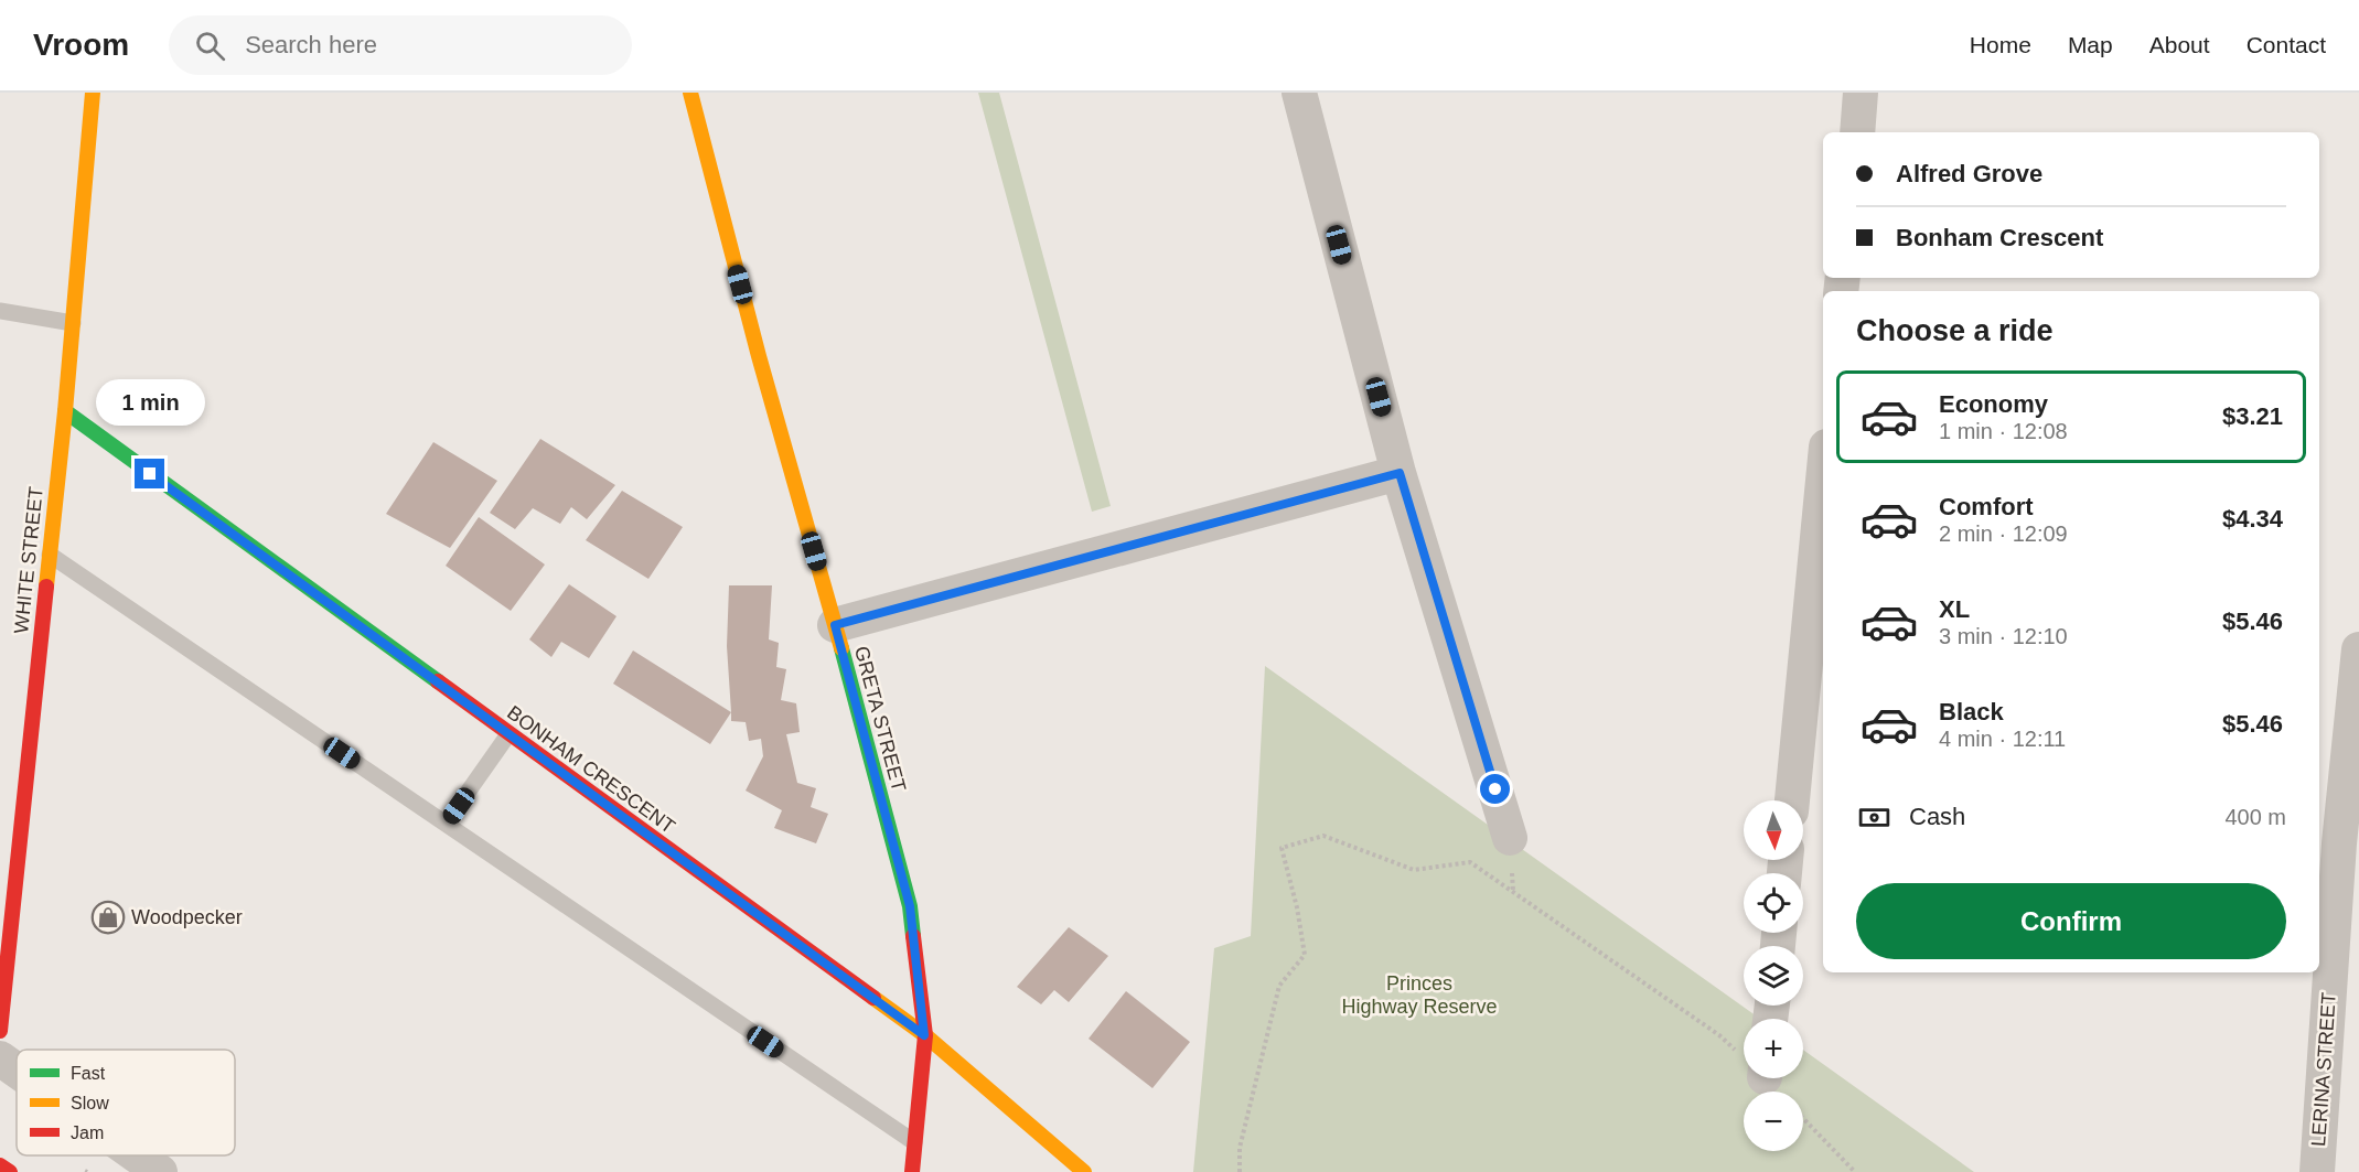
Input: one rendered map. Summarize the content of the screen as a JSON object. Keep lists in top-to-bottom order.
{
  "streets": {
    "main road": ["WHITE STREET", "GRETA STREET", "BONHAM CRESCENT"],
    "street": ["LERINA STREET"]
  },
  "crossings": [
    ["WHITE STREET", "BONHAM CRESCENT"],
    ["GRETA STREET", "BONHAM CRESCENT"]
  ],
  "parks": ["Princes Highway Reserve"],
  "places": {
    "shop": ["Woodpecker"]
  },
  "legend": ["Fast", "Slow", "Jam"],
  "north": "bottom",
  "page": {
    "header": "Vroom",
    "search": "Search here",
    "nav": [
      "Home",
      "Map",
      "About",
      "Contact"
    ],
    "banner": ["Alfred Grove", "Bonham Crescent"],
    "heading": "Choose a ride",
    "list": [
      {
        "name": "Economy",
        "note": "1 min · 12:08",
        "value": "$3.21"
      },
      {
        "name": "Comfort",
        "note": "2 min · 12:09",
        "value": "$4.34"
      },
      {
        "name": "XL",
        "note": "3 min · 12:10",
        "value": "$5.46"
      },
      {
        "name": "Black",
        "note": "4 min · 12:11",
        "value": "$5.46"
      }
    ],
    "bubble": "1 min",
    "pay": ["Cash", "400 m"],
    "map_buttons": ["+", "−"],
    "buttons": "Confirm"
  }
}
